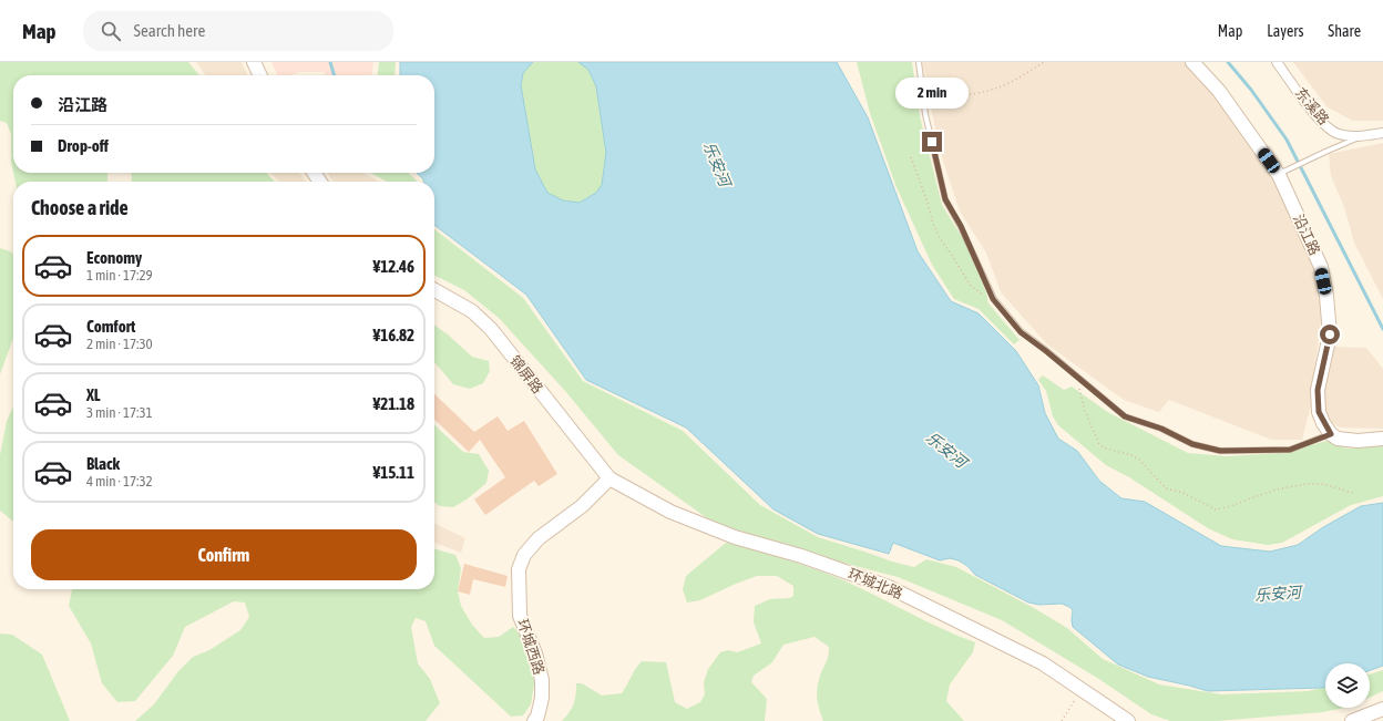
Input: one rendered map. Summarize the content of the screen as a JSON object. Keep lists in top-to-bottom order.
{
  "streets": {
    "street": [
      "东溪路",
      "沿江路",
      "锦屏路",
      "环城北路",
      "环城西路"
    ]
  },
  "crossings": [
    ["锦屏路", "环城北路"],
    ["锦屏路", "环城西路"],
    ["环城北路", "环城西路"]
  ],
  "water": ["乐安河"],
  "page": {
    "header": "Map",
    "search": "Search here",
    "nav": ["Map", "Layers", "Share"],
    "banner": ["沿江路", "Drop-off"],
    "bubble": "2 min",
    "heading": "Choose a ride",
    "list": [
      {
        "name": "Economy",
        "note": "1 min · 17:29",
        "value": "¥12.46"
      },
      {
        "name": "Comfort",
        "note": "2 min · 17:30",
        "value": "¥16.82"
      },
      {
        "name": "XL",
        "note": "3 min · 17:31",
        "value": "¥21.18"
      },
      {
        "name": "Black",
        "note": "4 min · 17:32",
        "value": "¥15.11"
      }
    ],
    "buttons": "Confirm"
  }
}
